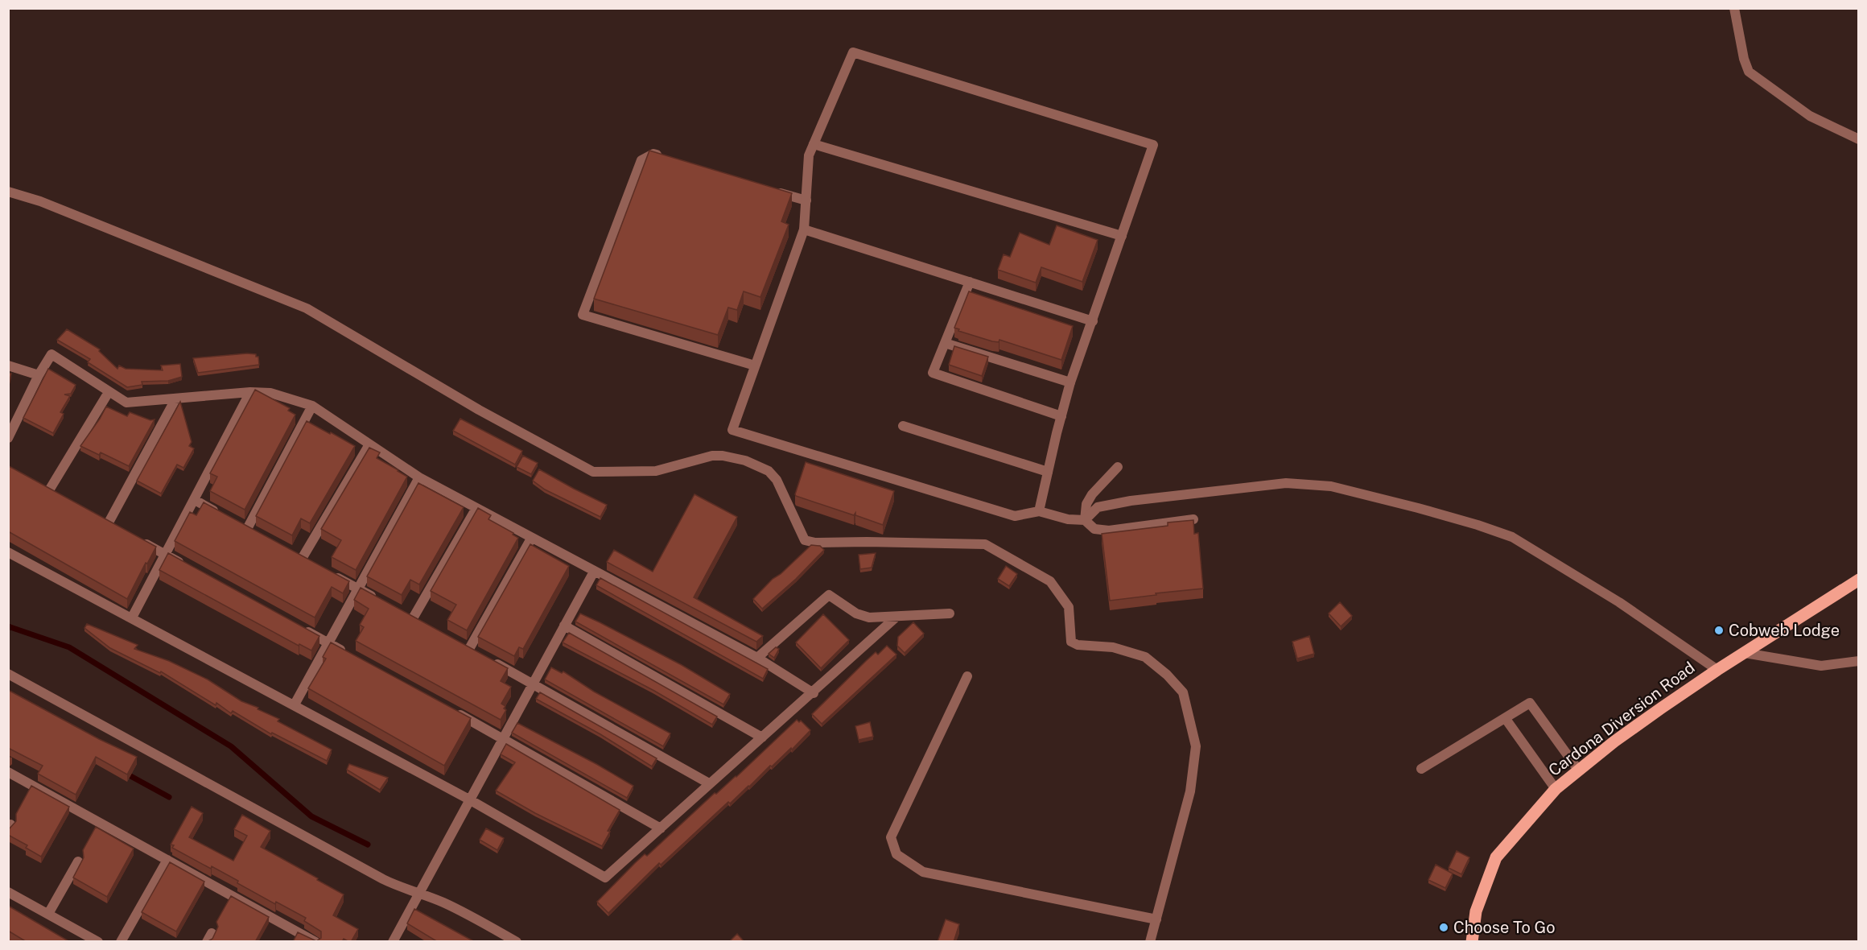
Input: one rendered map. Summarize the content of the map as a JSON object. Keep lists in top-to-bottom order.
{
  "streets": {
    "main road": ["Cardona Diversion Road"]
  },
  "places": ["Cobweb Lodge", "Choose To Go"]
}
